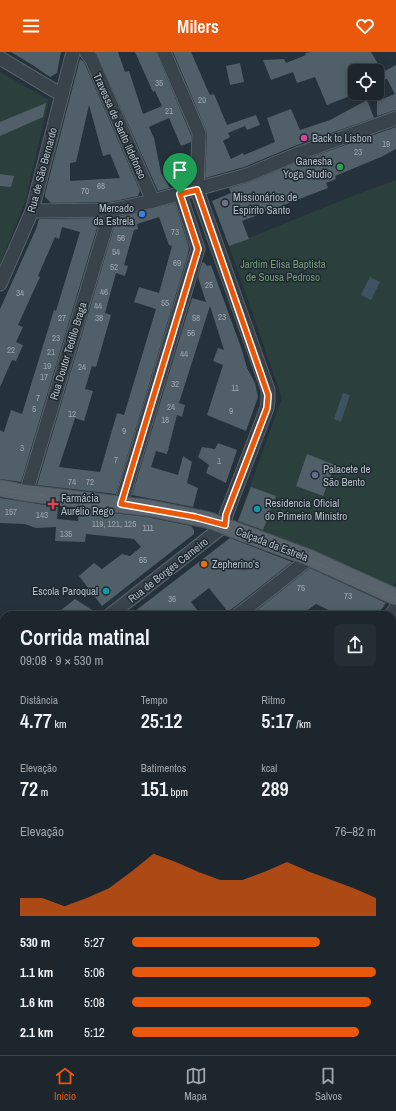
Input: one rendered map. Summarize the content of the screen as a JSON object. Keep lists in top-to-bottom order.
{
  "streets": {
    "main road": ["Calçada da Estrela"],
    "street": [
      "Travessa de Santo Ildefonso",
      "Rua de São Bernardo",
      "Rua Doutor Teófilo Braga",
      "Rua de Borges Carneiro"
    ]
  },
  "crossings": [
    ["Rua Doutor Teófilo Braga", "Calçada da Estrela"],
    ["Calçada da Estrela", "Rua de Borges Carneiro"]
  ],
  "parks": ["Jardim Elisa Baptista de Sousa Pedroso"],
  "places": {
    "other": [
      "Back to Lisbon",
      "Ganesha Yoga Studio",
      "Missionários de Espírito Santo",
      "Mercado da Estrela",
      "Palacete de São Bento",
      "Residencia Oficial do Primeiro Ministro",
      "Zepherino's",
      "Escola Paroqual"
    ],
    "health": ["Farmácia Aurélio Rego"]
  },
  "house_numbers": [
    "35",
    "20",
    "21",
    "19",
    "23",
    "68",
    "70",
    "73",
    "56",
    "54",
    "69",
    "52",
    "25",
    "46",
    "34",
    "55",
    "44",
    "23",
    "27",
    "38",
    "58",
    "56",
    "23",
    "22",
    "21",
    "44",
    "19",
    "24",
    "17",
    "32",
    "11",
    "7",
    "24",
    "5",
    "9",
    "12",
    "18",
    "9",
    "3",
    "7",
    "1",
    "74",
    "72",
    "157",
    "143",
    "119, 121, 125",
    "111",
    "135",
    "65",
    "75",
    "73",
    "36"
  ],
  "page": {
    "header": "Milers",
    "heading": ["Corrida matinal", "09:08 · 9 × 530 m"],
    "stats": [
      ["Distância", "4.77 km"],
      ["Tempo", "25:12"],
      ["Ritmo", "5:17 /km"],
      ["Elevação", "72 m"],
      ["Batimentos", "151 bpm"],
      ["kcal", "289"]
    ],
    "chart": ["Elevação", "76–82 m"],
    "list": [
      {
        "name": "530 m",
        "note": "5:27"
      },
      {
        "name": "1.1 km",
        "note": "5:06"
      },
      {
        "name": "1.6 km",
        "note": "5:08"
      },
      {
        "name": "2.1 km",
        "note": "5:12"
      }
    ],
    "tabs": ["Início", "Mapa", "Salvos"]
  }
}
